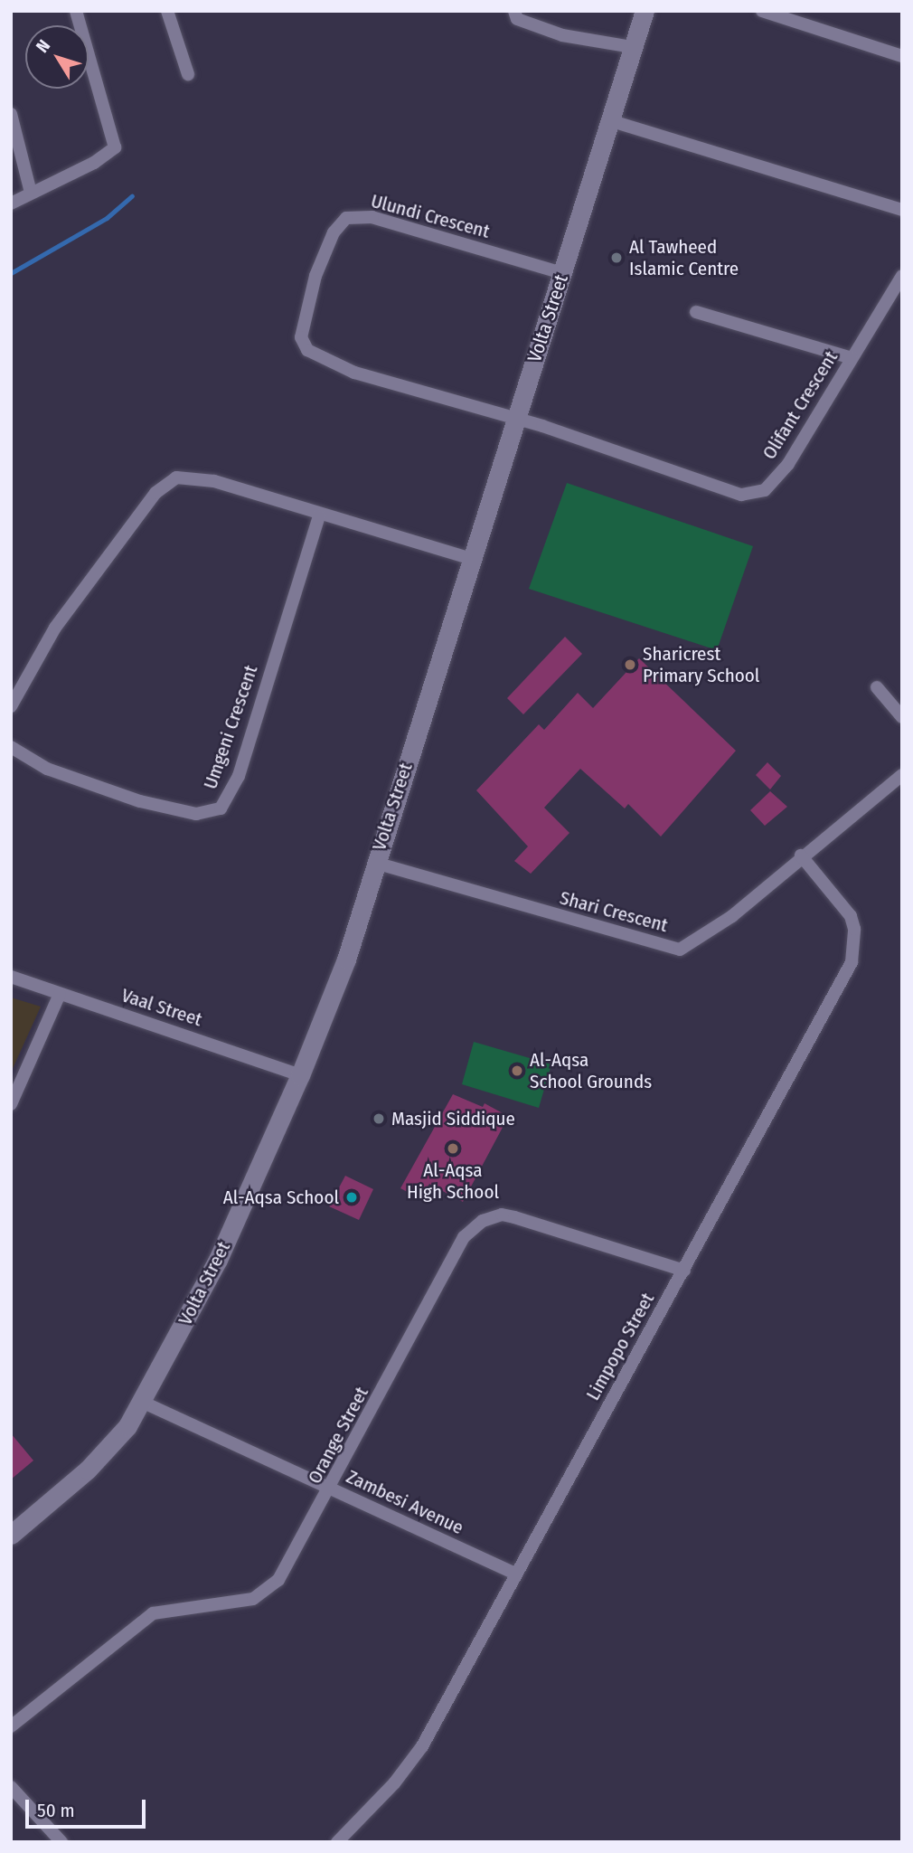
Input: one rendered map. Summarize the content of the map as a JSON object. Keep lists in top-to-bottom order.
{
  "streets": {
    "street": [
      "Ulundi Crescent",
      "Volta Street",
      "Olifant Crescent",
      "Umgeni Crescent",
      "Shari Crescent",
      "Vaal Street",
      "Limpopo Street",
      "Orange Street",
      "Zambesi Avenue"
    ]
  },
  "crossings": [
    ["Ulundi Crescent", "Volta Street"],
    ["Ulundi Crescent", "Olifant Crescent"],
    ["Volta Street", "Olifant Crescent"],
    ["Volta Street", "Shari Crescent"],
    ["Volta Street", "Vaal Street"],
    ["Volta Street", "Zambesi Avenue"],
    ["Shari Crescent", "Limpopo Street"],
    ["Limpopo Street", "Orange Street"],
    ["Limpopo Street", "Zambesi Avenue"],
    ["Orange Street", "Zambesi Avenue"]
  ],
  "places": [
    "Al Tawheed Islamic Centre",
    "Sharicrest Primary School",
    "Al-Aqsa School Grounds",
    "Masjid Siddique",
    "Al-Aqsa High School",
    "Al-Aqsa School"
  ],
  "scale_bar": "50 m",
  "north": "top left"
}
